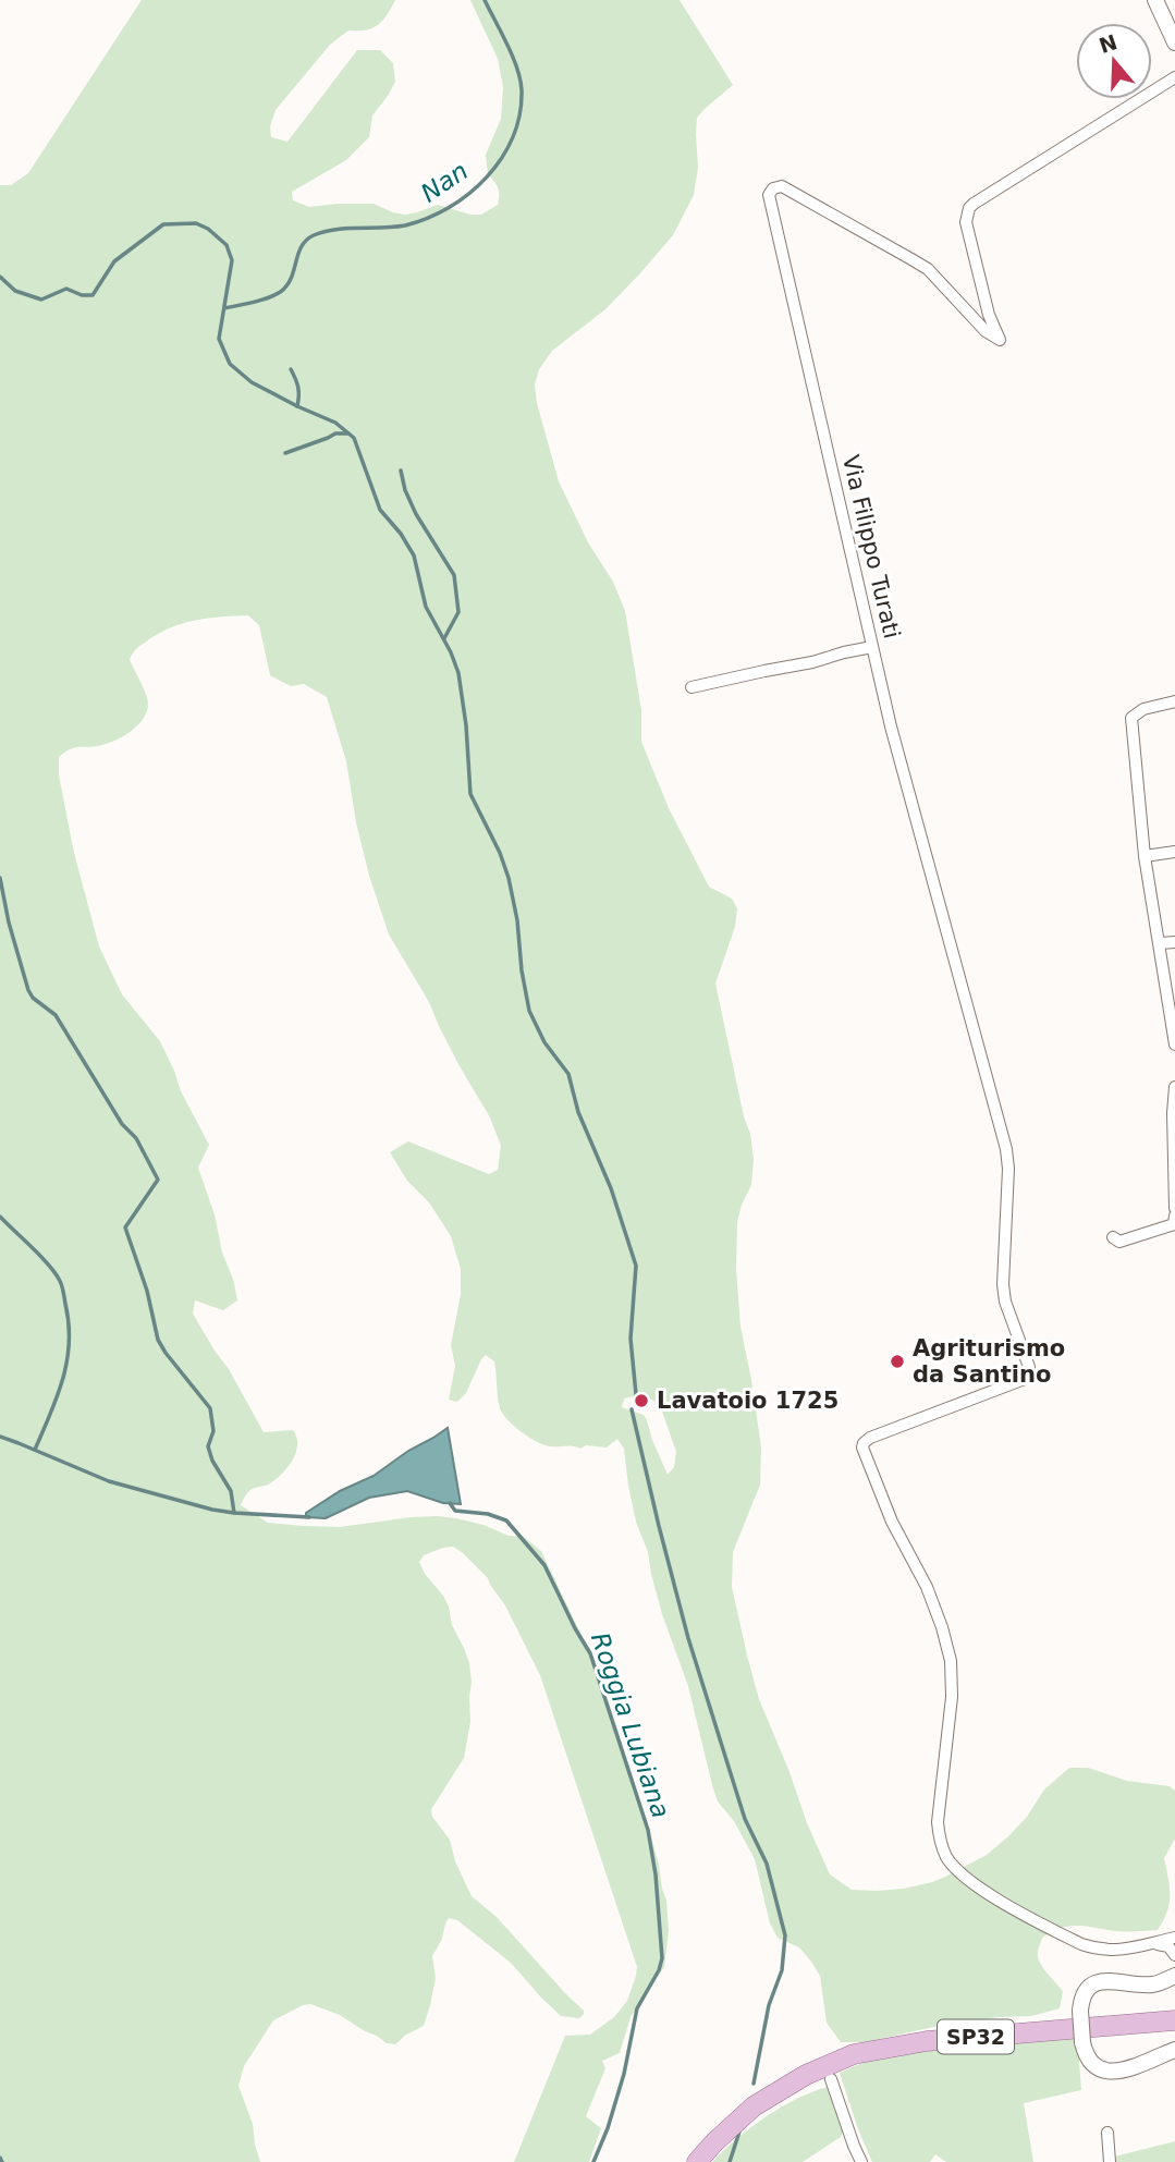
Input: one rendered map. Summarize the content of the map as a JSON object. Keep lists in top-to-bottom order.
{
  "streets": {
    "main road": ["SP32"],
    "street": ["Via Filippo Turati"]
  },
  "water": ["Nan", "Roggia Lubiana"],
  "places": ["Agriturismo da Santino", "Lavatoio 1725"],
  "north": "top"
}
